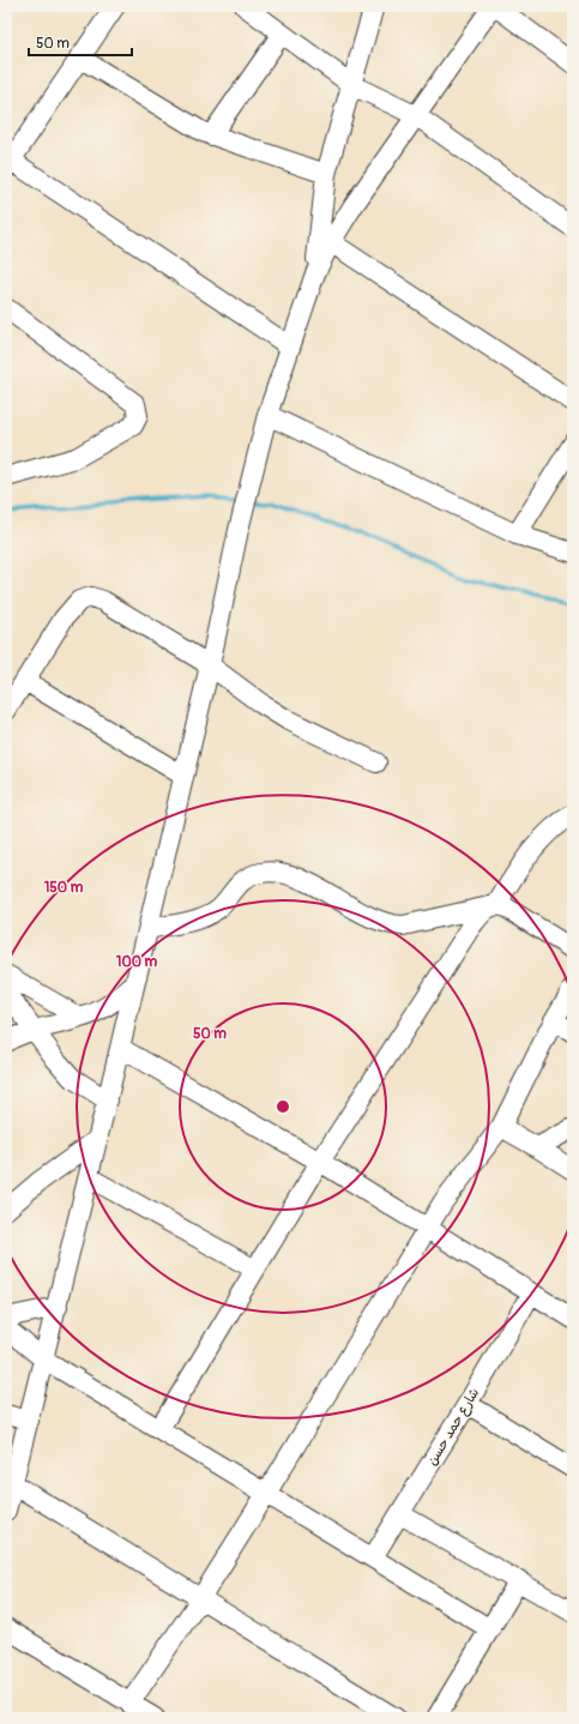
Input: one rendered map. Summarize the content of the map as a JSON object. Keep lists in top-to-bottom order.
{
  "streets": {
    "street": ["شارع حمد حسن"]
  },
  "scale_bar": "50 m",
  "rings": ["150 m", "100 m", "50 m"]
}
